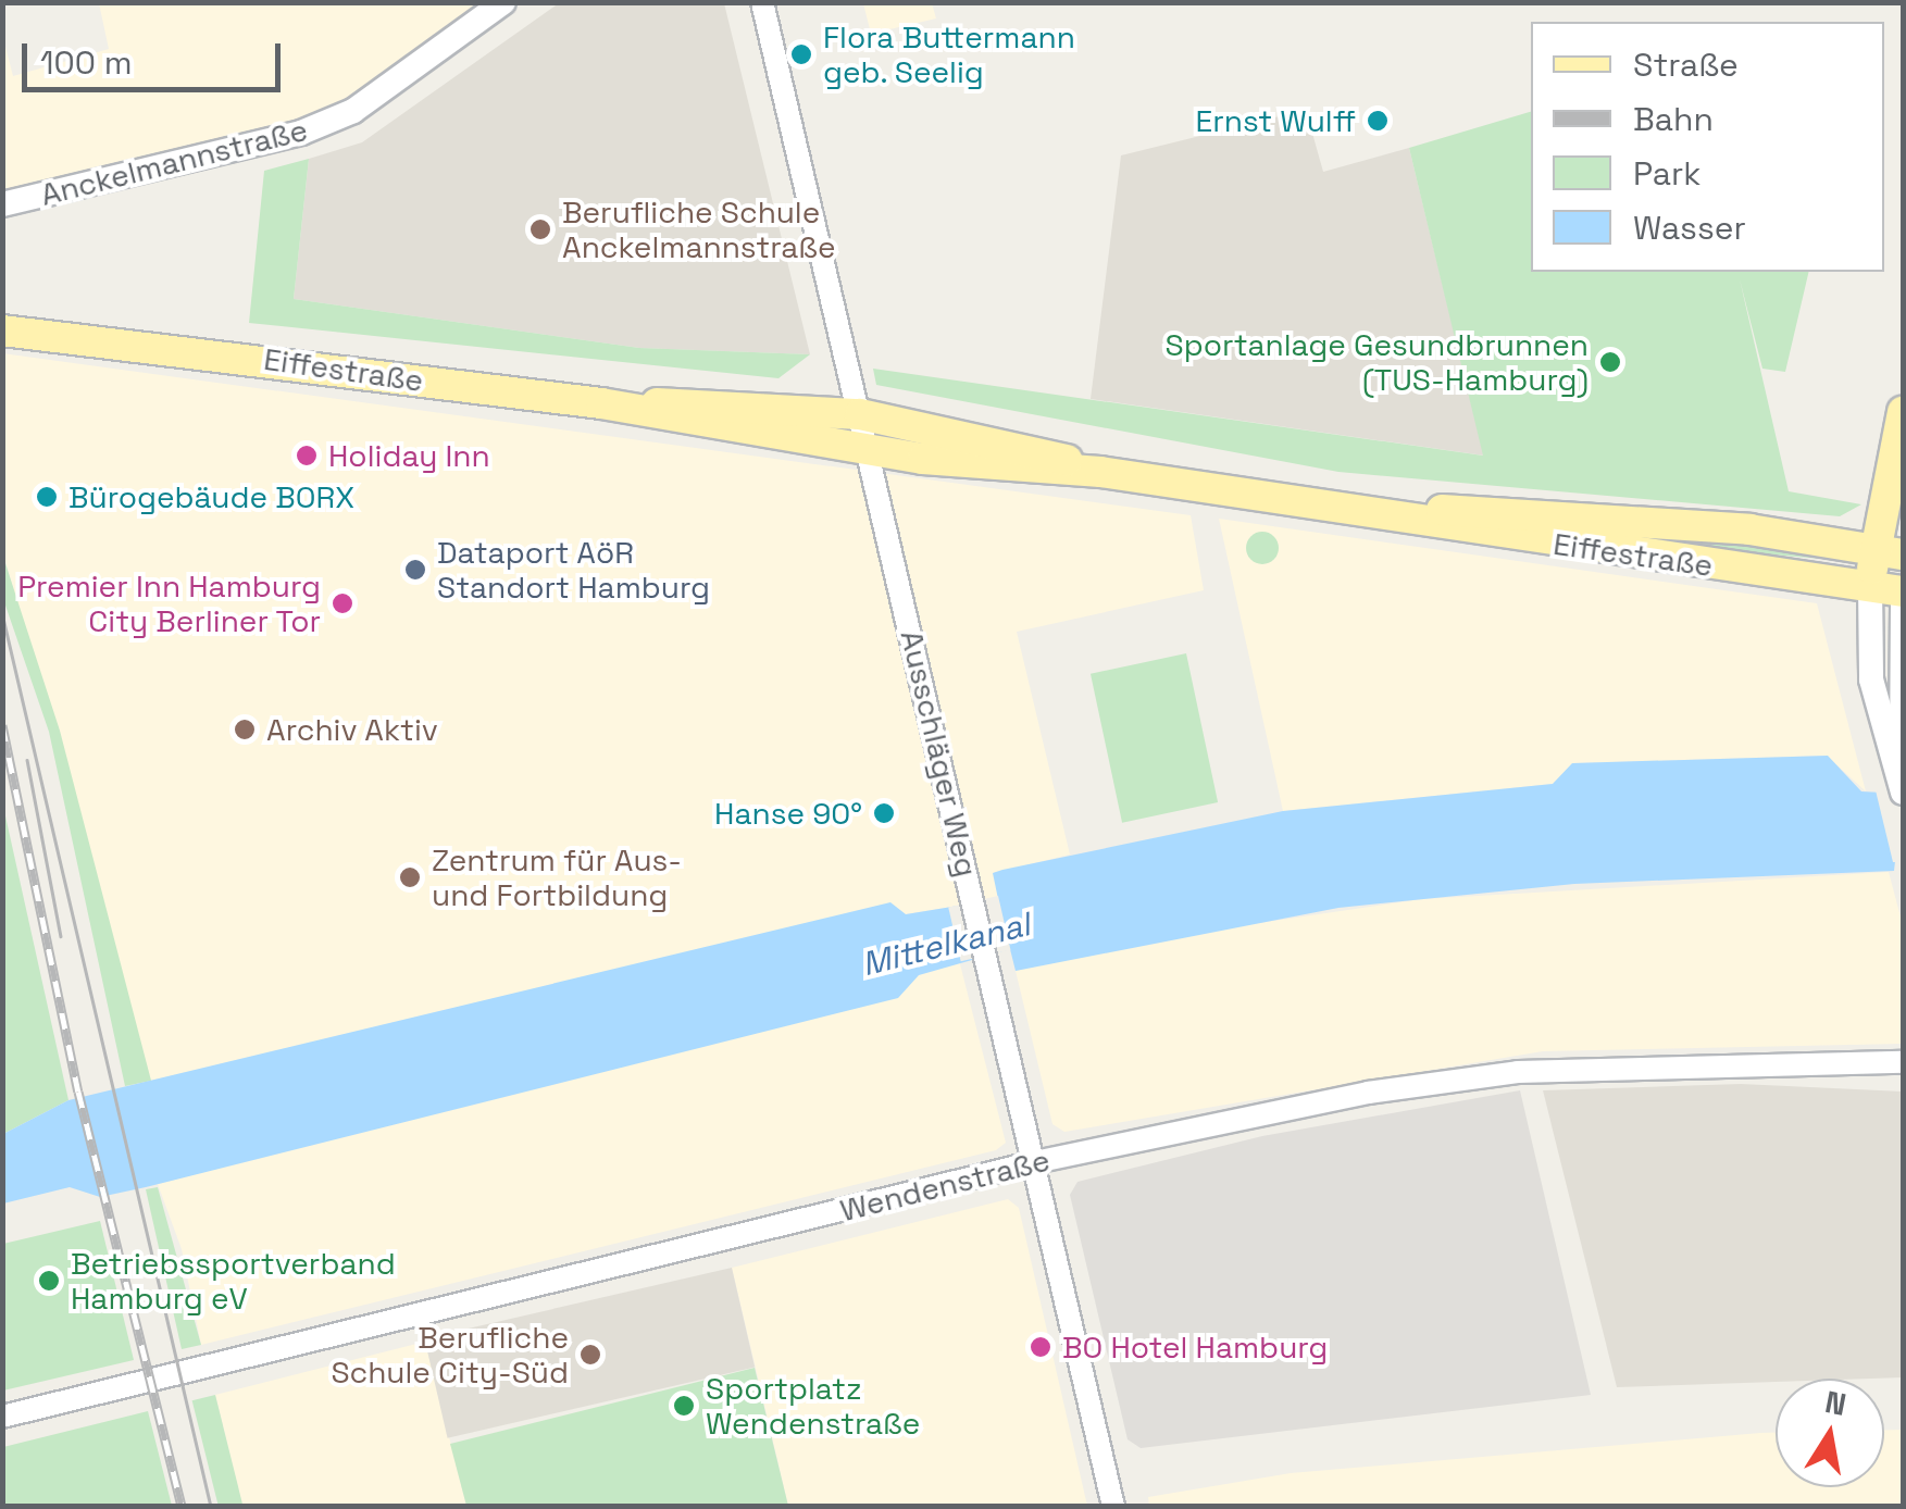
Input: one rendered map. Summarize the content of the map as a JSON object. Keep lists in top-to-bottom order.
{
  "streets": {
    "main road": ["Anckelmannstraße", "Eiffestraße"],
    "street": ["Ausschläger Weg", "Wendenstraße"]
  },
  "crossings": [
    ["Eiffestraße", "Ausschläger Weg"],
    ["Ausschläger Weg", "Wendenstraße"]
  ],
  "water": ["Mittelkanal"],
  "places": [
    "Flora Buttermann geb. Seelig",
    "Ernst Wulff",
    "Berufliche Schule Anckelmannstraße",
    "Sportanlage Gesundbrunnen (TUS-Hamburg)",
    "Holiday Inn",
    "Bürogebäude BORX",
    "Dataport AöR Standort Hamburg",
    "Premier Inn Hamburg City Berliner Tor",
    "Archiv Aktiv",
    "Hanse 90°",
    "Zentrum für Aus- und Fortbildung",
    "Betriebssportverband Hamburg eV",
    "BO Hotel Hamburg",
    "Berufliche Schule City-Süd",
    "Sportplatz Wendenstraße"
  ],
  "legend": [
    "Straße",
    "Bahn",
    "Park",
    "Wasser"
  ],
  "scale_bar": "100 m",
  "north": "top"
}
